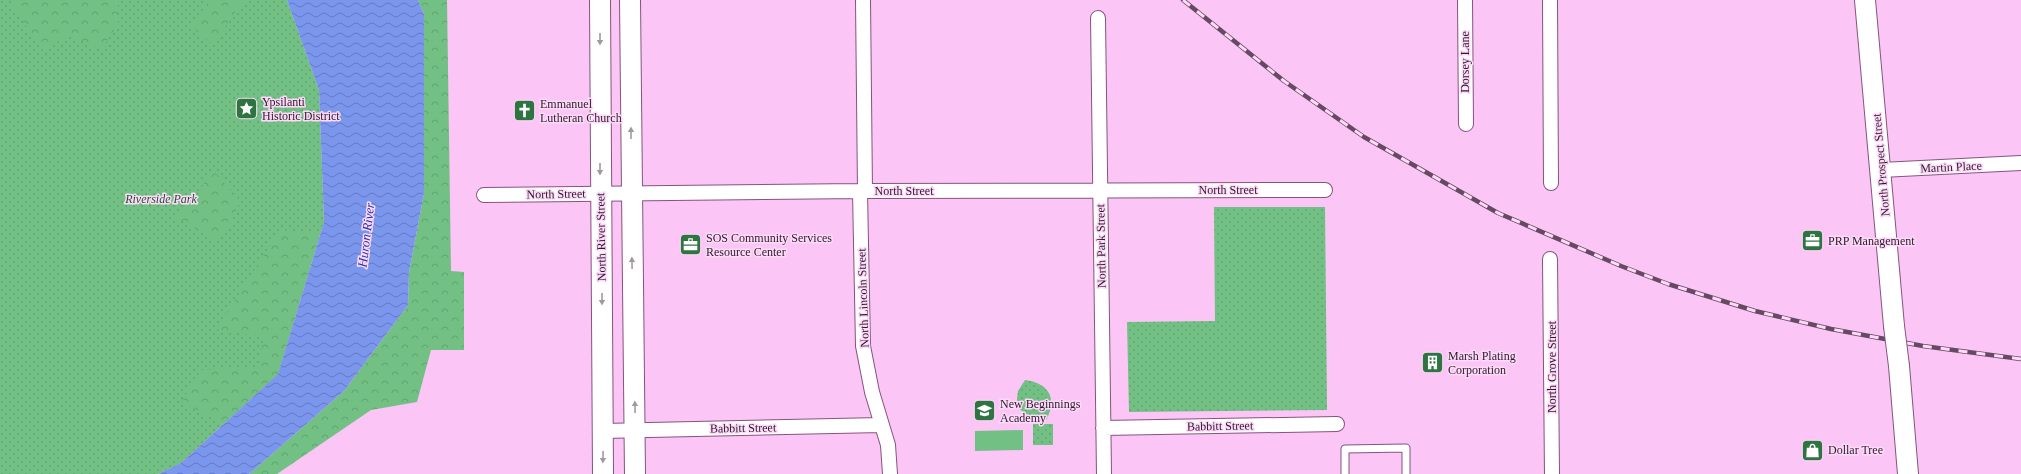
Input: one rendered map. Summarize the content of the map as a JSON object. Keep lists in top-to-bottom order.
{
  "streets": {
    "street": [
      "Dorsey Lane",
      "North Prospect Street",
      "Martin Place",
      "North Street",
      "North River Street",
      "North Park Street",
      "North Lincoln Street",
      "North Grove Street",
      "Babbitt Street"
    ]
  },
  "crossings": [
    ["North Prospect Street", "Martin Place"],
    ["North Street", "North River Street"],
    ["North Street", "North Park Street"],
    ["North Street", "North Lincoln Street"],
    ["North River Street", "Babbitt Street"],
    ["North Park Street", "Babbitt Street"],
    ["North Lincoln Street", "Babbitt Street"]
  ],
  "water": ["Huron River"],
  "parks": ["Riverside Park"],
  "places": {
    "place": ["Ypsilanti Historic District"],
    "church": ["Emmanuel Lutheran Church"],
    "office": ["PRP Management", "SOS Community Services Resource Center"],
    "building": ["Marsh Plating Corporation"],
    "school or university": ["New Beginnings Academy"],
    "shop": ["Dollar Tree"]
  }
}
